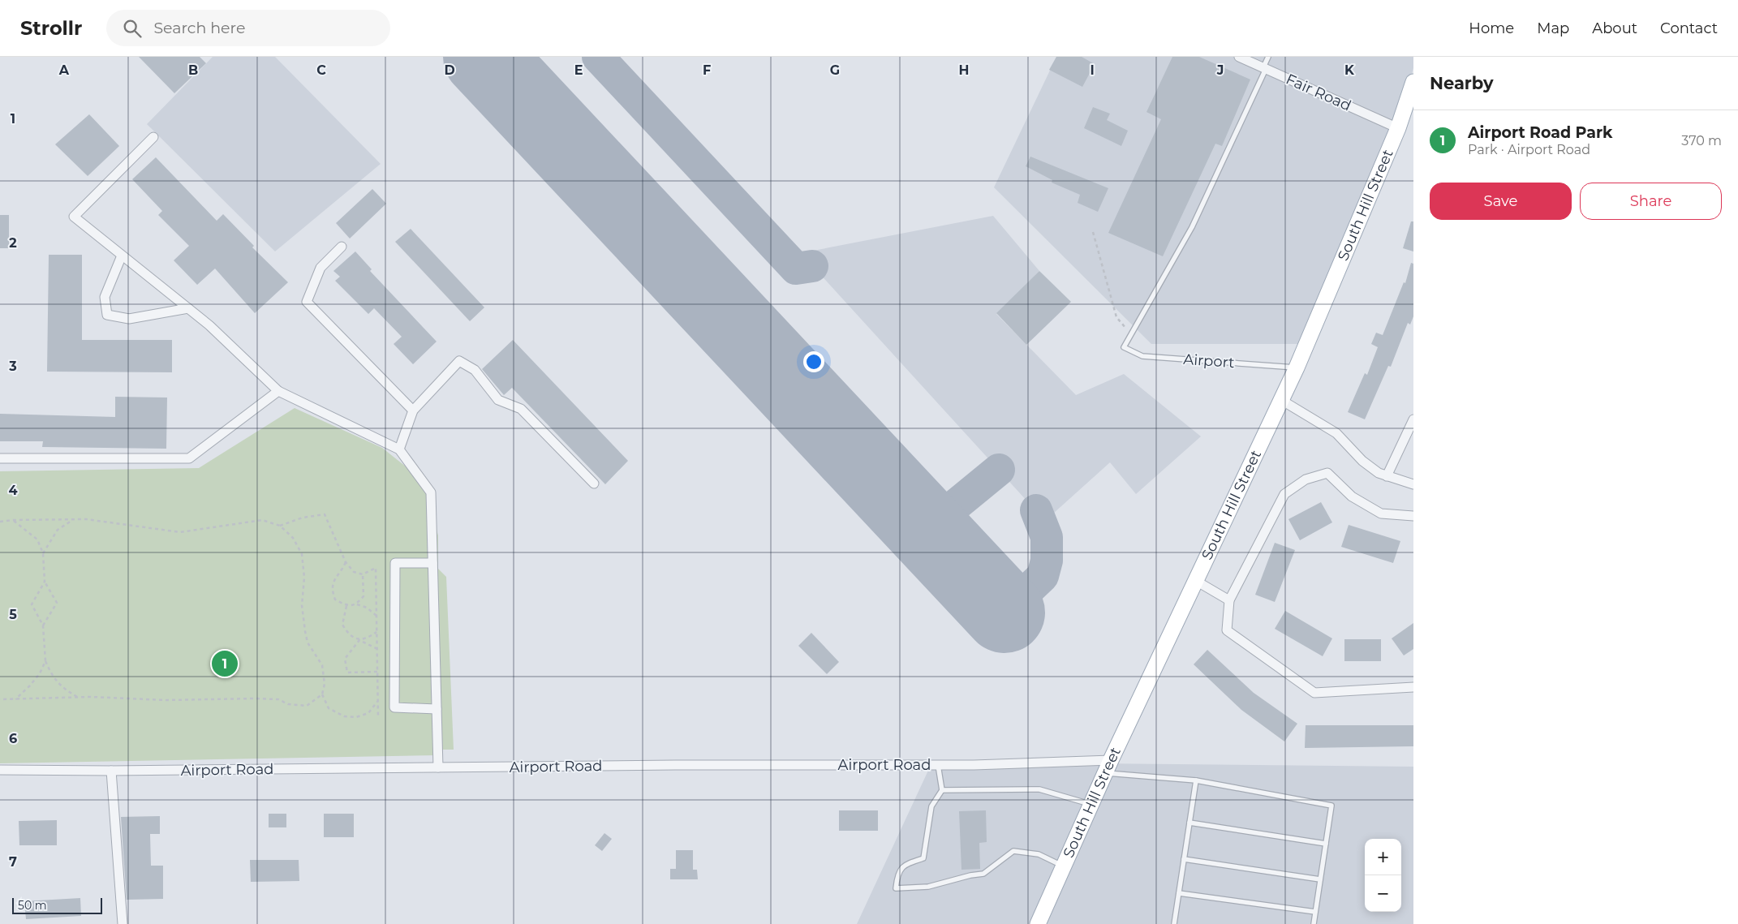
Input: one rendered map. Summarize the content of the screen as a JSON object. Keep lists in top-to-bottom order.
{
  "streets": {
    "main road": ["South Hill Street"],
    "street": ["Fair Road", "Airport Road"],
    "lane": ["Airport"]
  },
  "crossings": [
    ["Fair Road", "South Hill Street"],
    ["South Hill Street", "Airport"],
    ["South Hill Street", "Airport Road"]
  ],
  "scale_bar": "50 m",
  "page": {
    "header": "Strollr",
    "search": "Search here",
    "nav": [
      "Home",
      "Map",
      "About",
      "Contact"
    ],
    "heading": "Nearby",
    "list": [
      {
        "mark": "1",
        "name": "Airport Road Park",
        "note": "Park · Airport Road",
        "value": "370 m"
      }
    ],
    "buttons": ["Save", "Share"],
    "pins": "1",
    "map_buttons": ["+", "−"],
    "scale": "50 m"
  },
  "grid": {
    "columns": [
      "A",
      "B",
      "C",
      "D",
      "E",
      "F",
      "G",
      "H",
      "I",
      "J",
      "K"
    ],
    "rows": [
      "1",
      "2",
      "3",
      "4",
      "5",
      "6",
      "7"
    ]
  }
}
